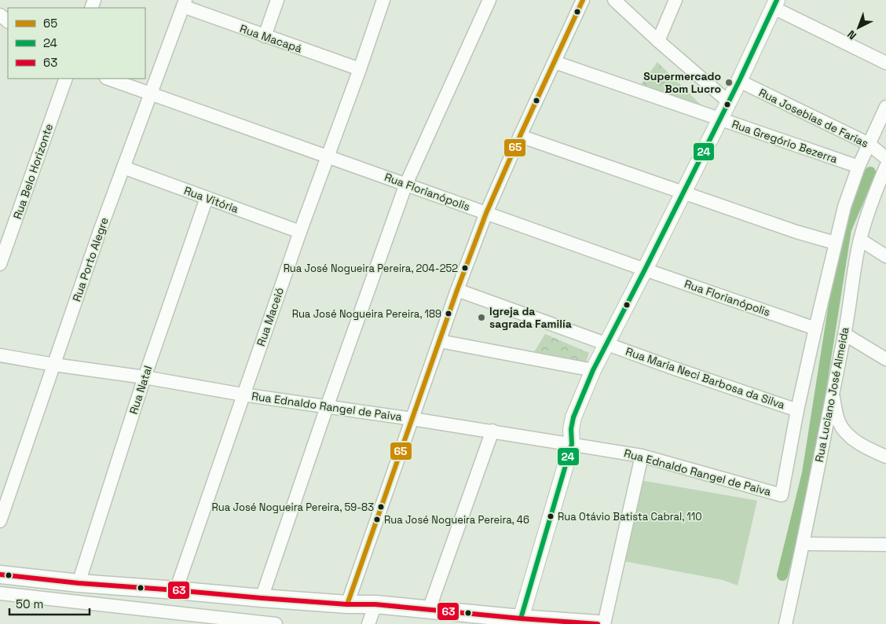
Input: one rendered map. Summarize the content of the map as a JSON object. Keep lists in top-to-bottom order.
{
  "streets": {
    "street": [
      "Rua Macapá",
      "Rua Josebias de Farias",
      "Rua Gregório Bezerra",
      "Rua Belo Horizonte",
      "Rua Florianópolis",
      "Rua Vitória",
      "Rua Porto Alegre",
      "Rua Maceió",
      "Rua Maria Neci Barbosa da Silva",
      "Rua Natal",
      "Rua Luciano José Almeida",
      "Rua Ednaldo Rangel de Paiva"
    ]
  },
  "crossings": [
    ["Rua Macapá", "Rua Porto Alegre"],
    ["Rua Macapá", "Rua Maceió"],
    ["Rua Florianópolis", "Rua Porto Alegre"],
    ["Rua Florianópolis", "Rua Maceió"],
    ["Rua Vitória", "Rua Porto Alegre"],
    ["Rua Vitória", "Rua Maceió"],
    ["Rua Vitória", "Rua Natal"],
    ["Rua Porto Alegre", "Rua Ednaldo Rangel de Paiva"],
    ["Rua Maceió", "Rua Ednaldo Rangel de Paiva"],
    ["Rua Maria Neci Barbosa da Silva", "Rua Ednaldo Rangel de Paiva"],
    ["Rua Natal", "Rua Ednaldo Rangel de Paiva"]
  ],
  "places": [
    "Supermercado Bom Lucro",
    "Rua José Nogueira Pereira, 204-252",
    "Rua José Nogueira Pereira, 189",
    "Igreja da sagrada Familía",
    "Rua José Nogueira Pereira, 59-83",
    "Rua Otávio Batista Cabral, 110",
    "Rua José Nogueira Pereira, 46"
  ],
  "lines": ["transit line 65", "transit line 24", "transit line 63"],
  "legend": ["65", "24", "63"],
  "scale_bar": "50 m",
  "north": "bottom left"
}
